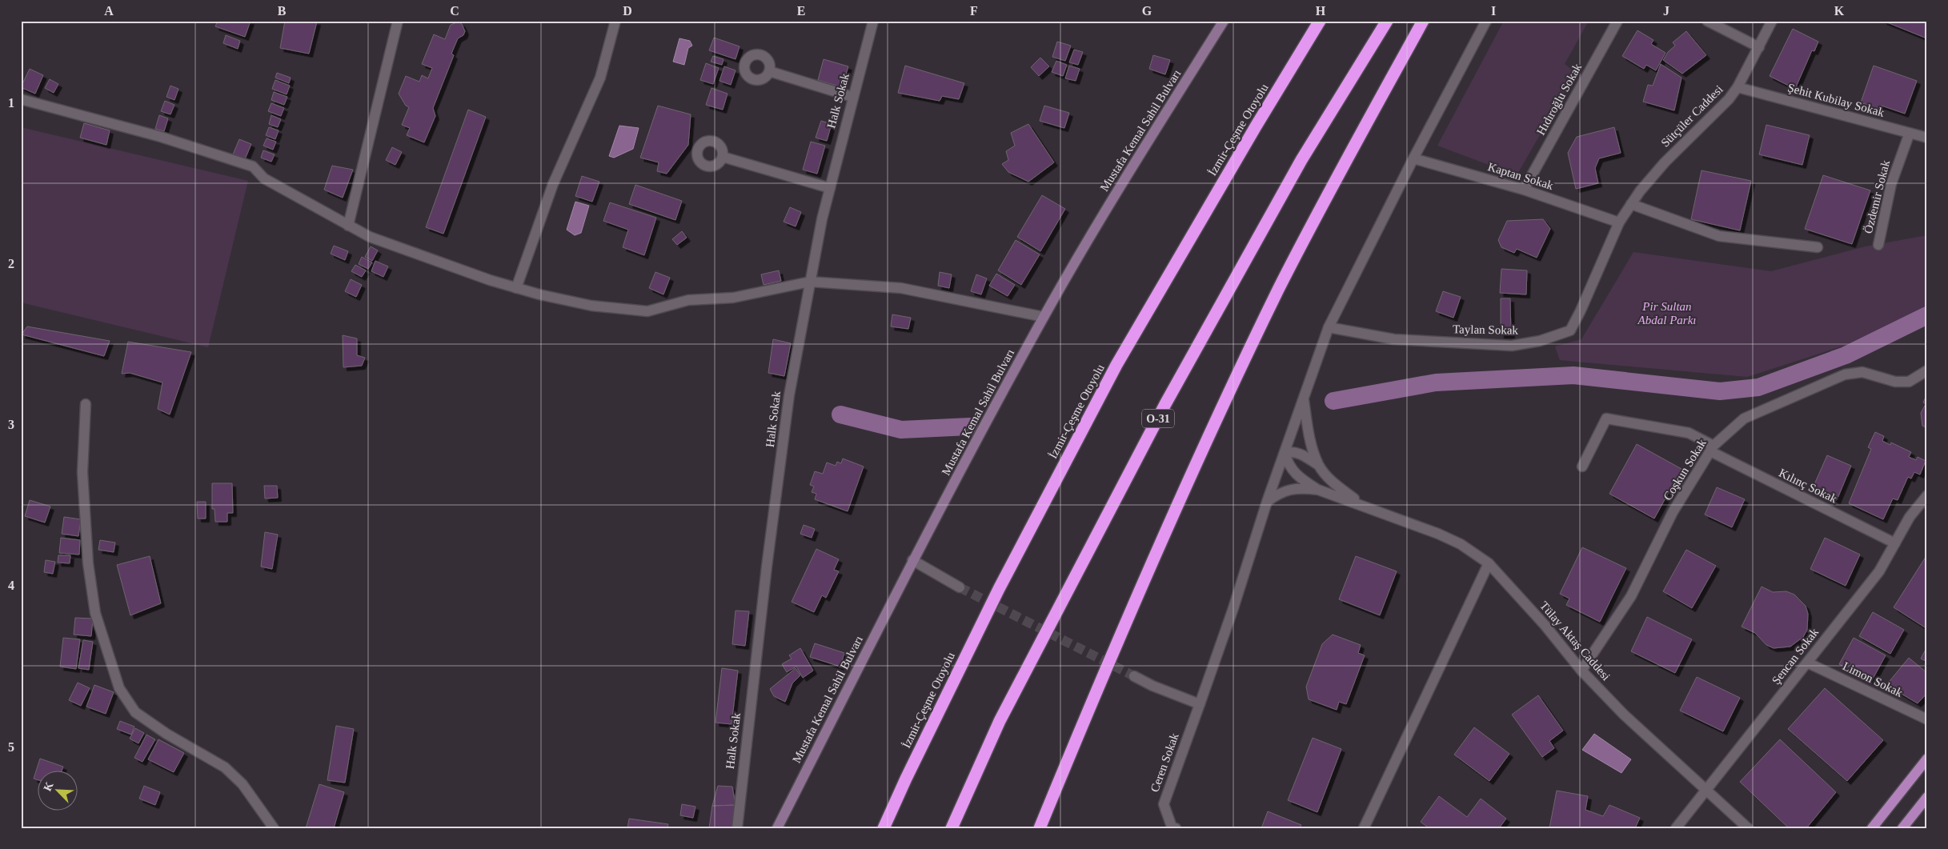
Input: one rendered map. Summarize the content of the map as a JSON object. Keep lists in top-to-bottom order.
{
  "streets": {
    "highway": ["İzmir-Çeşme Otoyolu", "O-31"],
    "main road": ["Mustafa Kemal Sahil Bulvarı"],
    "street": [
      "Hıdıroğlu Sokak",
      "Şehit Kubilay Sokak",
      "Halk Sokak",
      "Sütçüler Caddesi",
      "Kaptan Sokak",
      "Özdemir Sokak",
      "Taylan Sokak",
      "Coşkun Sokak",
      "Kılınç Sokak",
      "Tülay Aktaş Caddesi",
      "Şencan Sokak",
      "Limon Sokak",
      "Ceren Sokak"
    ]
  },
  "crossings": [
    ["Hıdıroğlu Sokak", "Kaptan Sokak"],
    ["Şehit Kubilay Sokak", "Sütçüler Caddesi"],
    ["Şehit Kubilay Sokak", "Özdemir Sokak"],
    ["Sütçüler Caddesi", "Kaptan Sokak"],
    ["Sütçüler Caddesi", "Taylan Sokak"],
    ["Kaptan Sokak", "Taylan Sokak"],
    ["Coşkun Sokak", "Kılınç Sokak"],
    ["Coşkun Sokak", "Tülay Aktaş Caddesi"],
    ["Kılınç Sokak", "Şencan Sokak"],
    ["Tülay Aktaş Caddesi", "Şencan Sokak"],
    ["Şencan Sokak", "Limon Sokak"]
  ],
  "parks": ["Pir Sultan Abdal Parkı"],
  "north": "top left",
  "grid": {
    "columns": [
      "A",
      "B",
      "C",
      "D",
      "E",
      "F",
      "G",
      "H",
      "I",
      "J",
      "K"
    ],
    "rows": [
      "1",
      "2",
      "3",
      "4",
      "5"
    ]
  }
}
